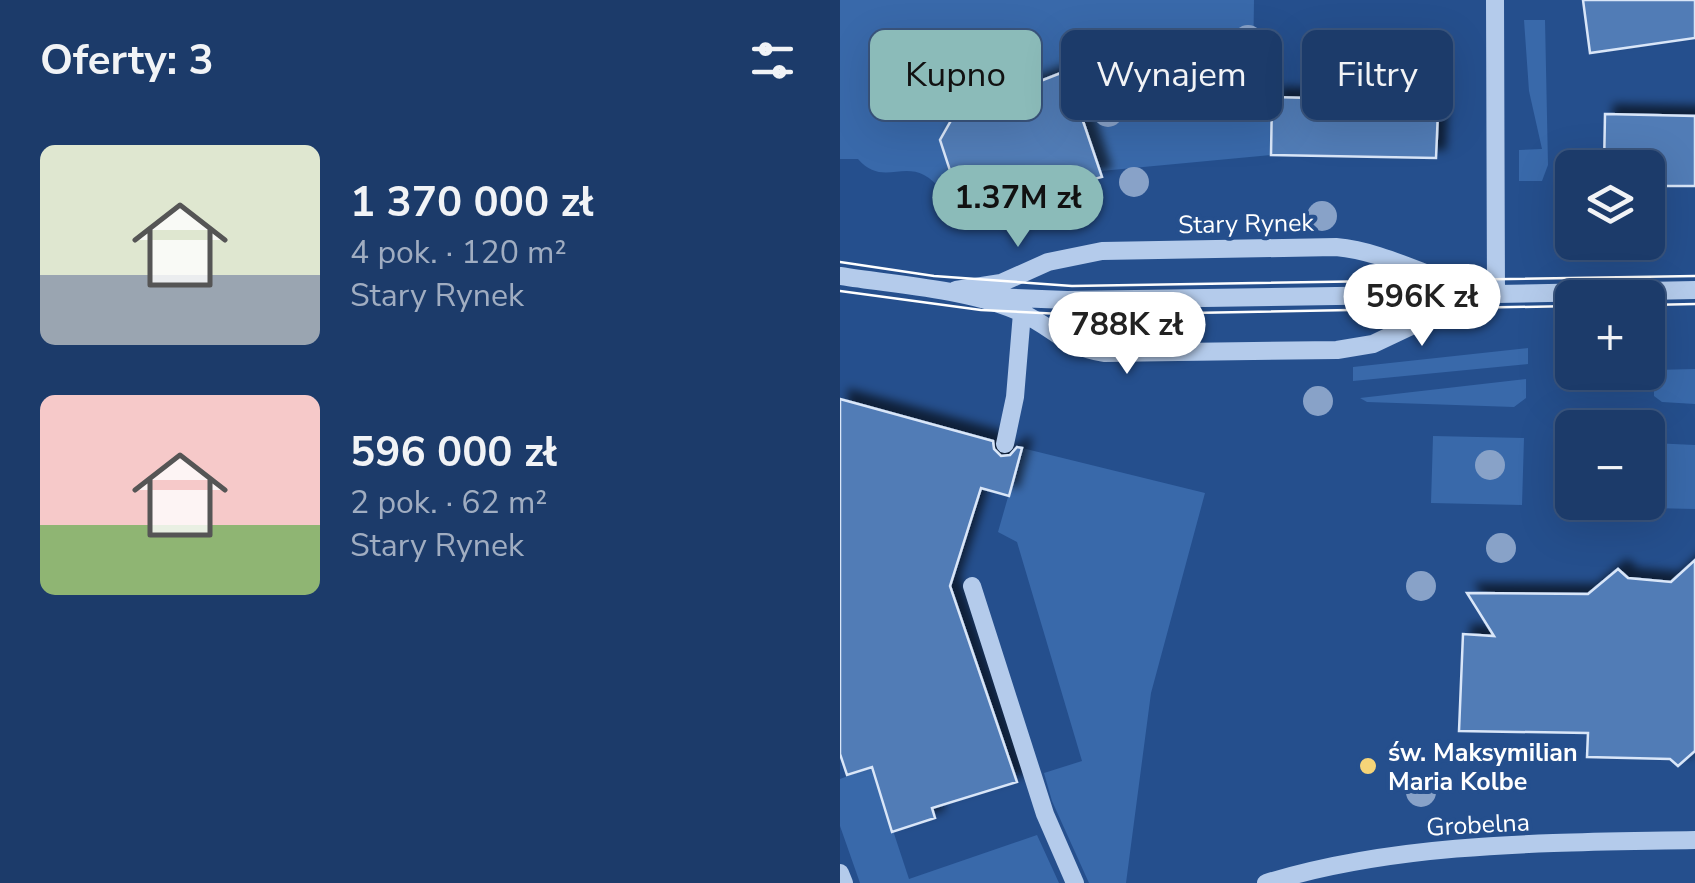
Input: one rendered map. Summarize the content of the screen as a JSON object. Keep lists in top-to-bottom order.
{
  "streets": {
    "street": ["Stary Rynek", "Grobelna"]
  },
  "places": ["św. Maksymilian Maria Kolbe"],
  "page": {
    "heading": "Oferty: 3",
    "chip": ["Kupno", "Wynajem", "Filtry"],
    "list": [
      {
        "name": "1 370 000 zł",
        "note": "4 pok. · 120 m² · Stary Rynek"
      },
      {
        "name": "596 000 zł",
        "note": "2 pok. · 62 m² · Stary Rynek"
      }
    ],
    "map_buttons": ["+", "−"],
    "price": ["1.37M zł", "596K zł", "788K zł"]
  }
}
